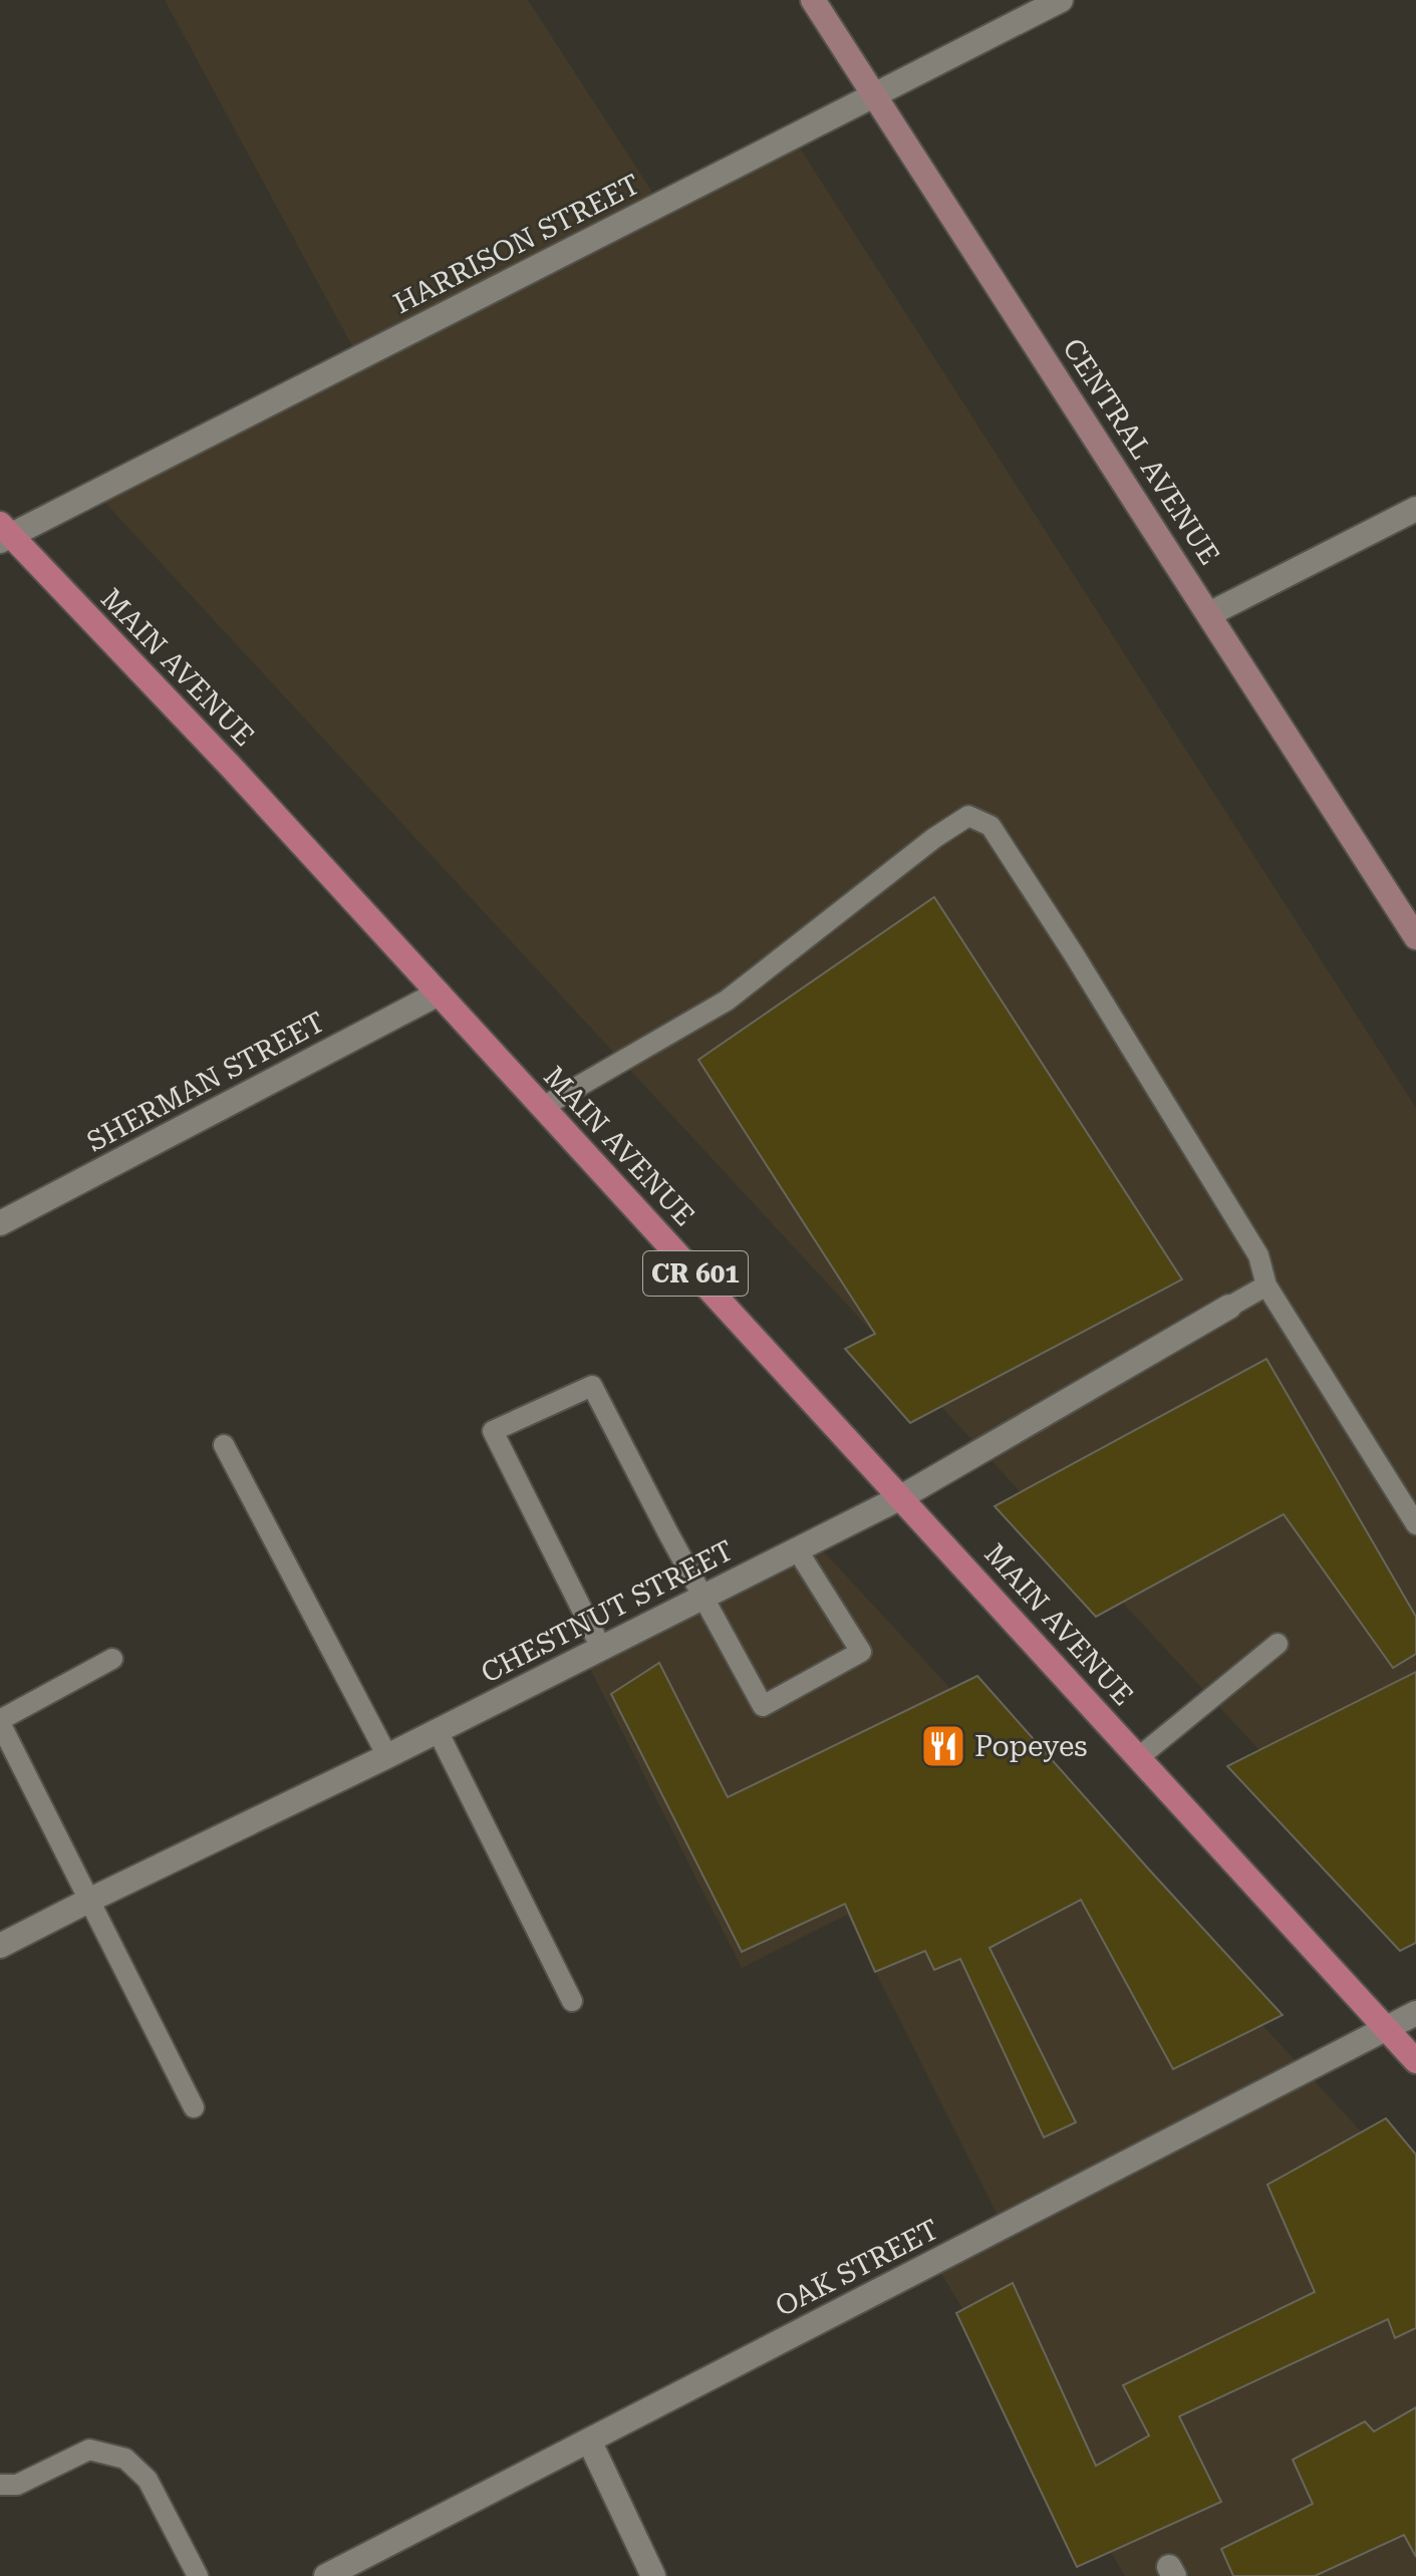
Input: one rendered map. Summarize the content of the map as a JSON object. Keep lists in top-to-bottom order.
{
  "streets": {
    "main road": ["CENTRAL AVENUE", "MAIN AVENUE", "CR 601"],
    "street": [
      "HARRISON STREET",
      "SHERMAN STREET",
      "CHESTNUT STREET",
      "OAK STREET"
    ]
  },
  "crossings": [
    ["HARRISON STREET", "CENTRAL AVENUE"],
    ["HARRISON STREET", "MAIN AVENUE"],
    ["MAIN AVENUE", "SHERMAN STREET"],
    ["MAIN AVENUE", "CHESTNUT STREET"],
    ["MAIN AVENUE", "OAK STREET"]
  ],
  "places": {
    "restaurant": ["Popeyes"]
  }
}
